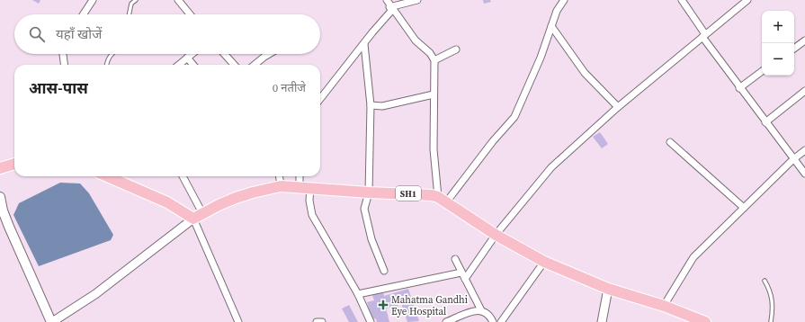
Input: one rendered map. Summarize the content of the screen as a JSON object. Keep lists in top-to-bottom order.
{
  "streets": {
    "main road": ["SH1"]
  },
  "places": {
    "health": ["Mahatma Gandhi Eye Hospital"]
  },
  "page": {
    "map_buttons": ["+", "−"],
    "search": "यहाँ खोजें",
    "heading": ["आस-पास", "0 नतीजे"]
  }
}
